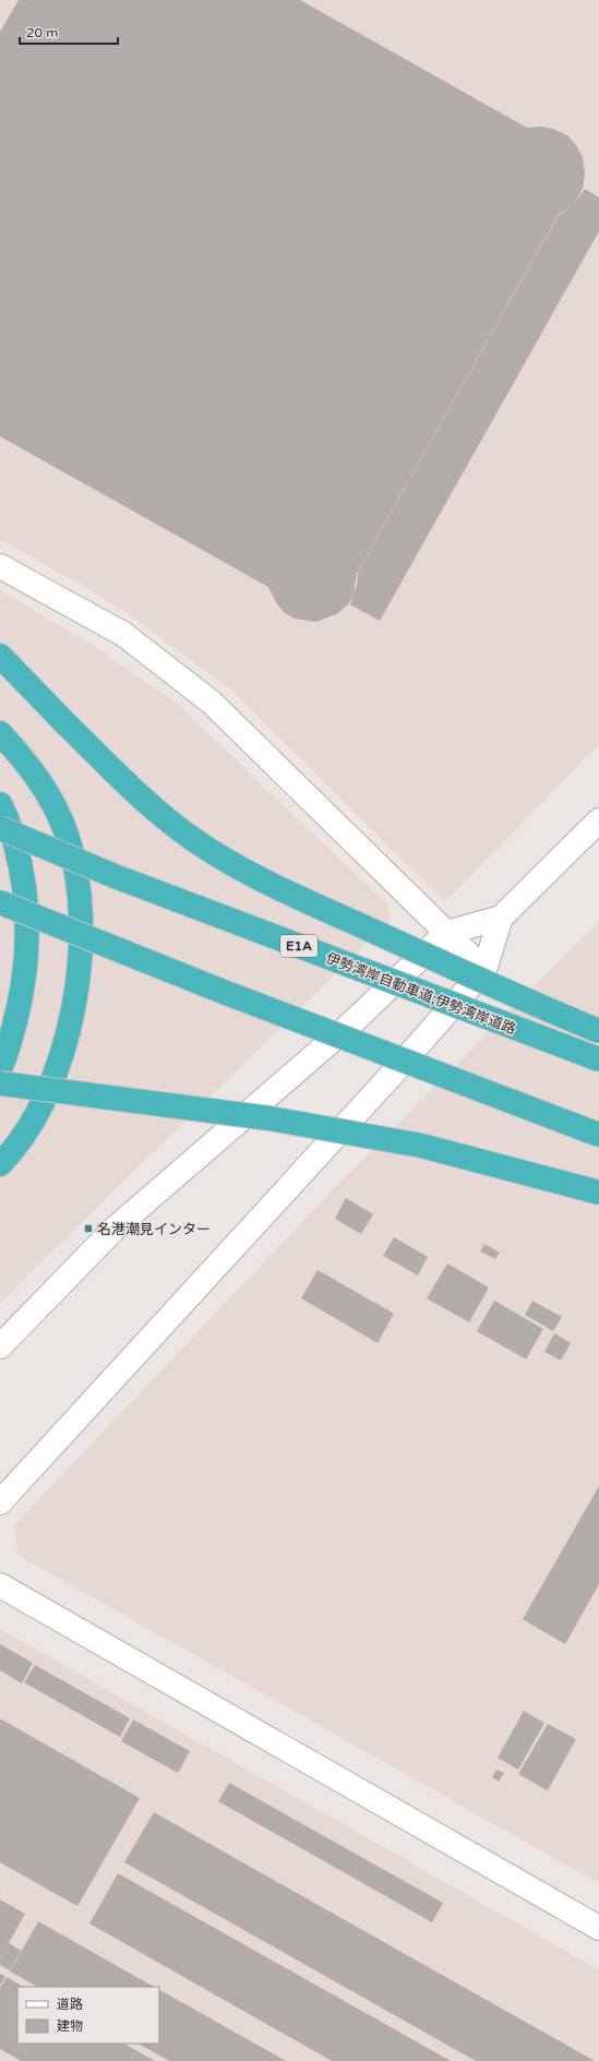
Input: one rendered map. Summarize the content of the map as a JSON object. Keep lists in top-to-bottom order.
{
  "streets": {
    "highway": ["E1A", "伊勢湾岸自動車道;伊勢湾岸道路"]
  },
  "places": {
    "transit": ["名港潮見インター"]
  },
  "legend": ["道路", "建物"],
  "scale_bar": "20 m"
}
